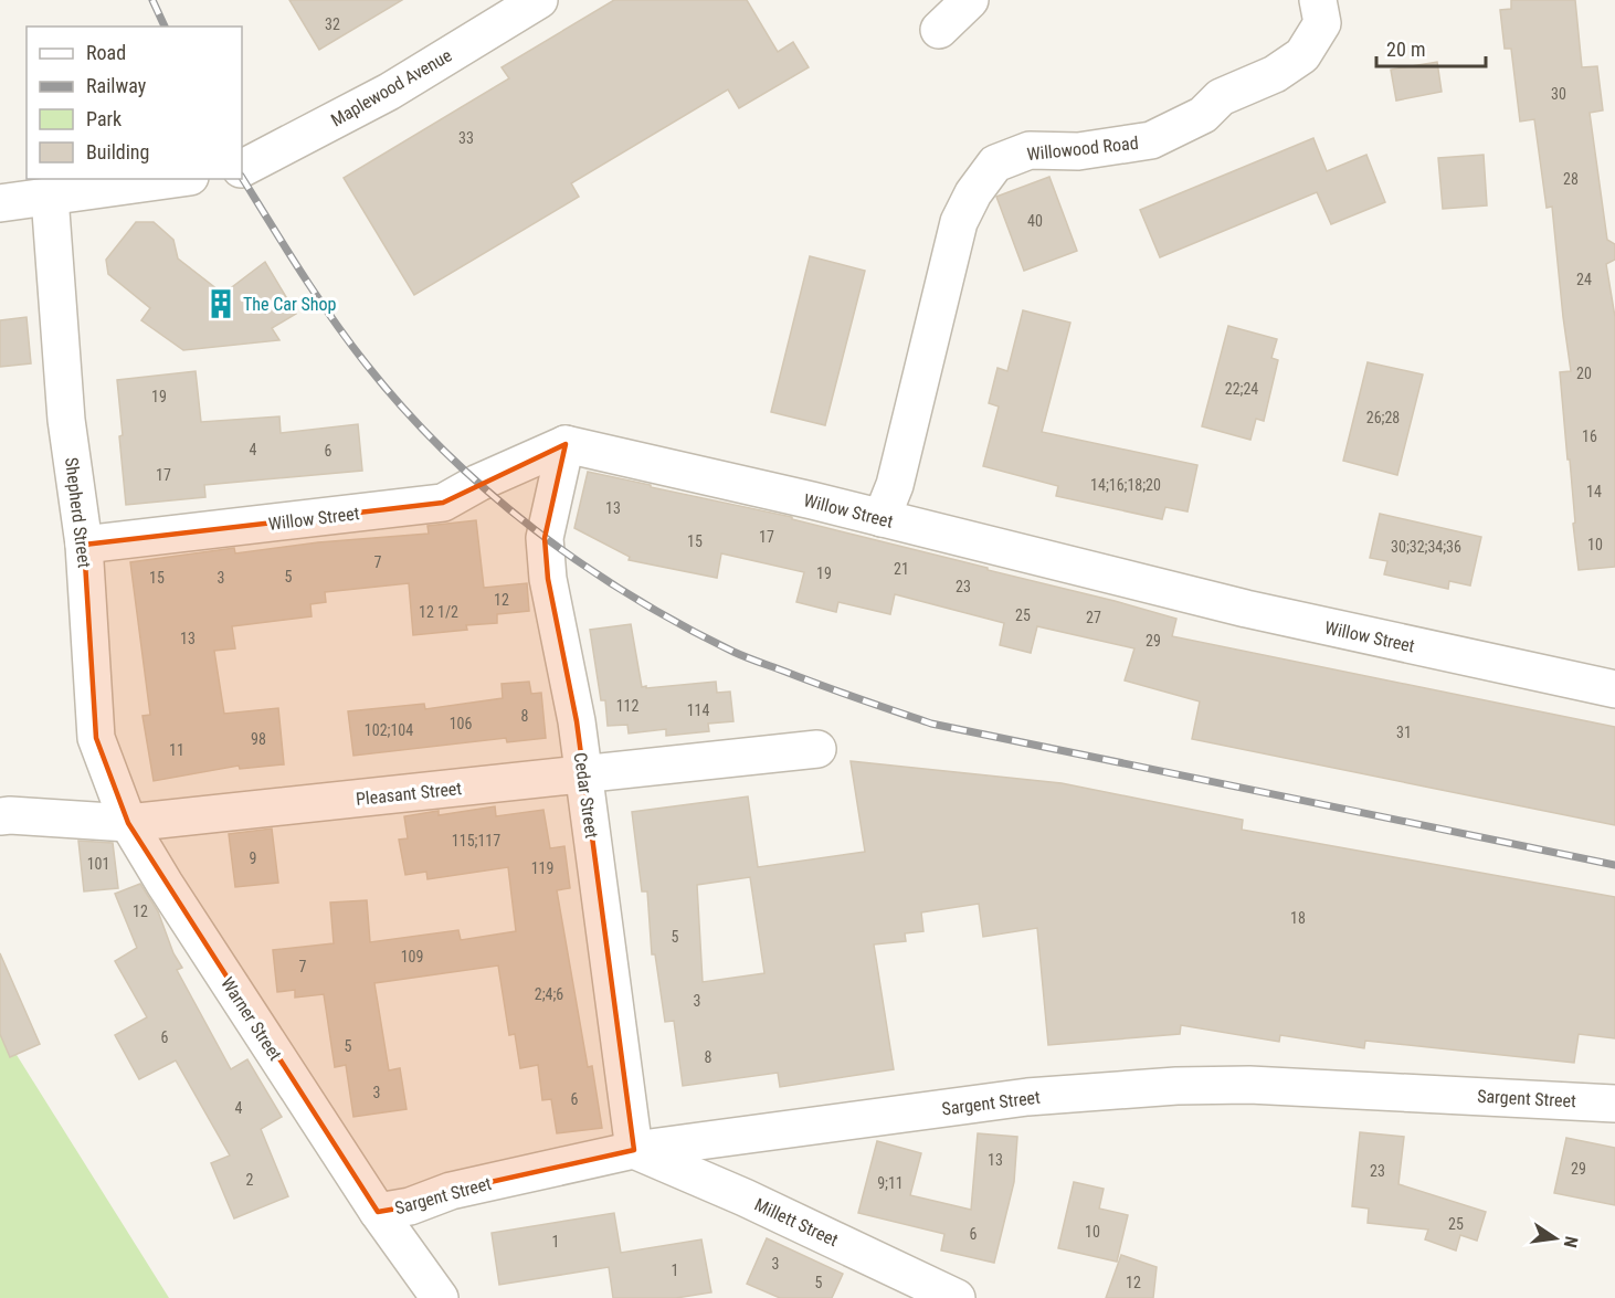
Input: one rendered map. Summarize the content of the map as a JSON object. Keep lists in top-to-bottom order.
{
  "streets": {
    "street": [
      "Maplewood Avenue",
      "Willowood Road",
      "Willow Street",
      "Shepherd Street",
      "Pleasant Street",
      "Cedar Street",
      "Warner Street",
      "Sargent Street",
      "Millett Street"
    ]
  },
  "crossings": [
    ["Willowood Road", "Willow Street"],
    ["Willow Street", "Shepherd Street"],
    ["Willow Street", "Cedar Street"],
    ["Shepherd Street", "Pleasant Street"],
    ["Shepherd Street", "Warner Street"],
    ["Pleasant Street", "Cedar Street"],
    ["Pleasant Street", "Warner Street"],
    ["Cedar Street", "Sargent Street"],
    ["Cedar Street", "Millett Street"],
    ["Warner Street", "Sargent Street"],
    ["Sargent Street", "Millett Street"]
  ],
  "places": {
    "building": ["The Car Shop"]
  },
  "house_numbers": [
    "32",
    "30",
    "33",
    "28",
    "40",
    "24",
    "20",
    "22;24",
    "19",
    "26;28",
    "16",
    "4",
    "6",
    "17",
    "14;16;18;20",
    "14",
    "13",
    "17",
    "15",
    "10",
    "30;32;34;36",
    "7",
    "21",
    "19",
    "5",
    "15",
    "3",
    "23",
    "12",
    "12 1/2",
    "25",
    "27",
    "13",
    "29",
    "112",
    "114",
    "8",
    "106",
    "102;104",
    "31",
    "98",
    "11",
    "115;117",
    "9",
    "101",
    "119",
    "12",
    "18",
    "5",
    "109",
    "7",
    "2;4;6",
    "3",
    "6",
    "5",
    "8",
    "3",
    "6",
    "4",
    "13",
    "29",
    "23",
    "2",
    "9;11",
    "25",
    "10",
    "6",
    "1",
    "3",
    "1",
    "5",
    "12"
  ],
  "legend": [
    "Road",
    "Railway",
    "Park",
    "Building"
  ],
  "scale_bar": "20 m",
  "north": "right"
}
